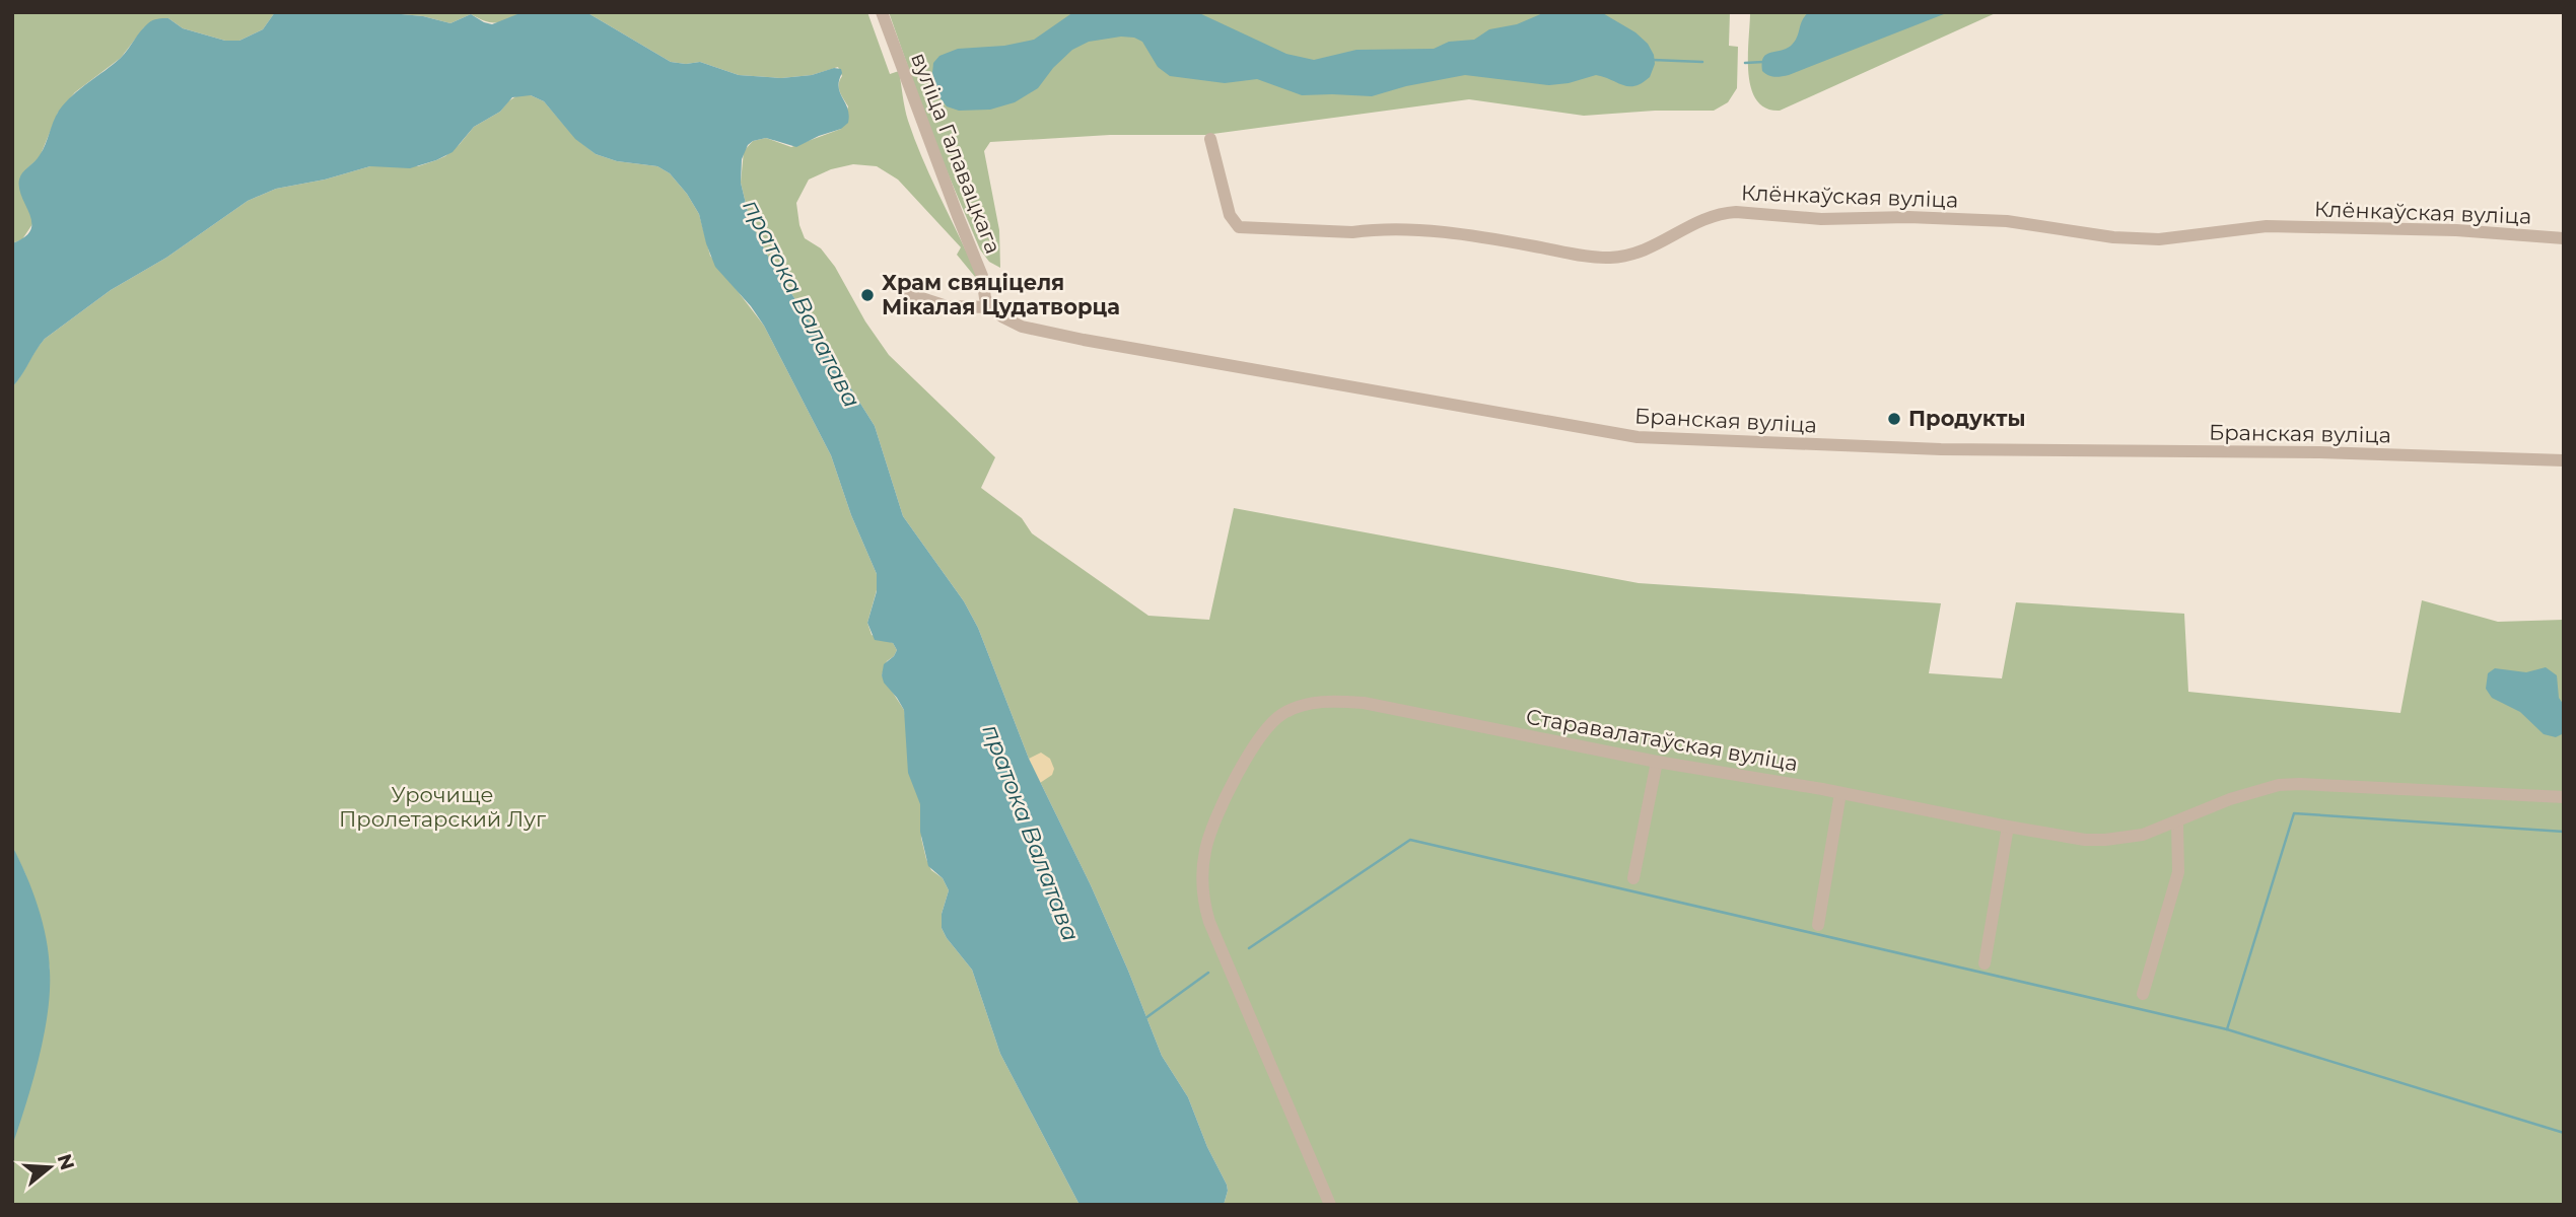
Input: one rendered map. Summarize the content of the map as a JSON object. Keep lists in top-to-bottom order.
{
  "streets": {
    "street": [
      "вуліца Галавацкага",
      "Клёнкаўская вуліца",
      "Бранская вуліца",
      "Старавалатаўская вуліца"
    ]
  },
  "crossings": [
    ["вуліца Галавацкага", "Бранская вуліца"]
  ],
  "water": ["пратока Валатава"],
  "parks": ["Урочище Пролетарский Луг"],
  "places": ["Храм свяціцеля Мікалая Цудатворца", "Продукты"],
  "north": "right"
}
